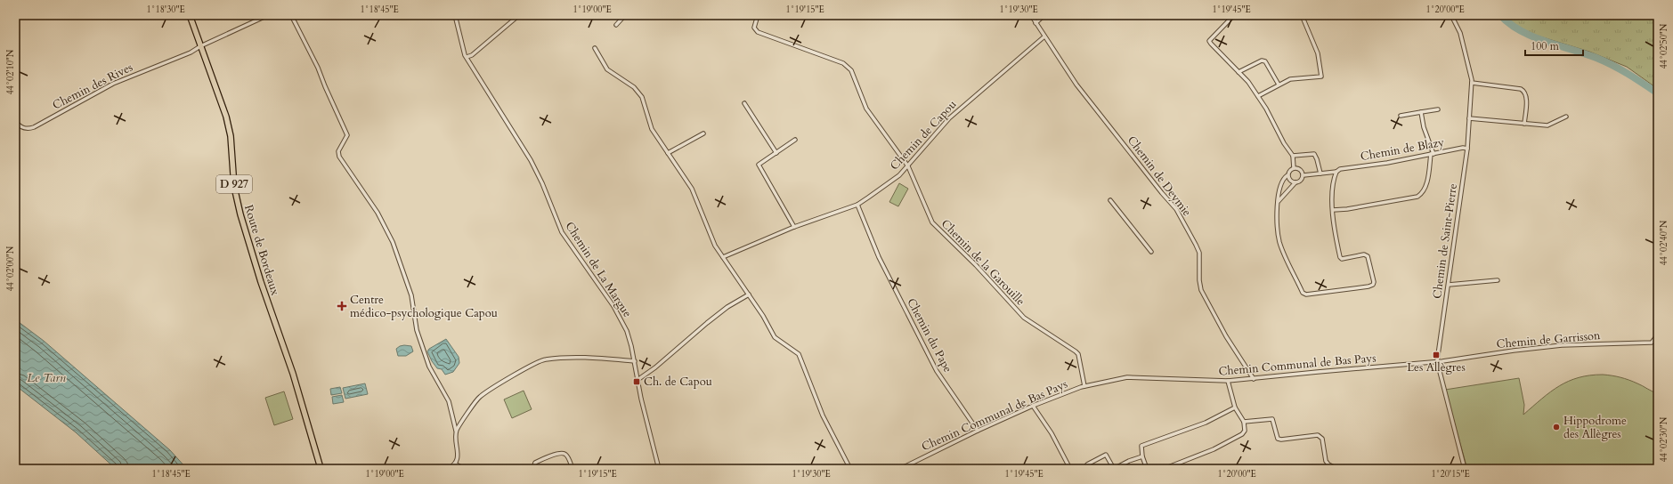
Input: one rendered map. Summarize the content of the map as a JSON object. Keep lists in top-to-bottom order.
{
  "streets": {
    "main road": ["D 927", "Route de Bordeaux"],
    "street": [
      "Chemin des Rives",
      "Chemin de Capou",
      "Chemin de Blazy",
      "Chemin de Deymie",
      "Chemin de Saint-Pierre",
      "Chemin de la Garouille",
      "Chemin de La Margue",
      "Chemin du Pape",
      "Chemin de Garrisson",
      "Chemin Communal de Bas Pays"
    ]
  },
  "crossings": [
    ["Chemin des Rives", "Route de Bordeaux"],
    ["Chemin de Capou", "Chemin de Deymie"],
    ["Chemin de Capou", "Chemin de la Garouille"],
    ["Chemin de Capou", "Chemin du Pape"],
    ["Chemin de Blazy", "Chemin de Saint-Pierre"],
    ["Chemin de Deymie", "Chemin Communal de Bas Pays"],
    ["Chemin de Saint-Pierre", "Chemin de Garrisson"],
    ["Chemin de Saint-Pierre", "Chemin Communal de Bas Pays"],
    ["Chemin de la Garouille", "Chemin Communal de Bas Pays"],
    ["Chemin du Pape", "Chemin Communal de Bas Pays"],
    ["Chemin de Garrisson", "Chemin Communal de Bas Pays"]
  ],
  "water": ["Le Tarn"],
  "places": {
    "health": ["Centre médico-psychologique Capou"],
    "transit": ["Les Allègres", "Ch. de Capou"],
    "other": ["Hippodrome des Allègres"]
  },
  "scale_bar": "100 m",
  "coordinates": [
    "1°18'30\"E",
    "1°18'45\"E",
    "1°19'00\"E",
    "1°19'15\"E",
    "1°19'30\"E",
    "1°19'45\"E",
    "1°20'00\"E",
    "44°02'50\"N",
    "44°02'10\"N",
    "44°02'40\"N",
    "44°02'00\"N",
    "44°02'30\"N",
    "1°20'15\"E"
  ]
}
